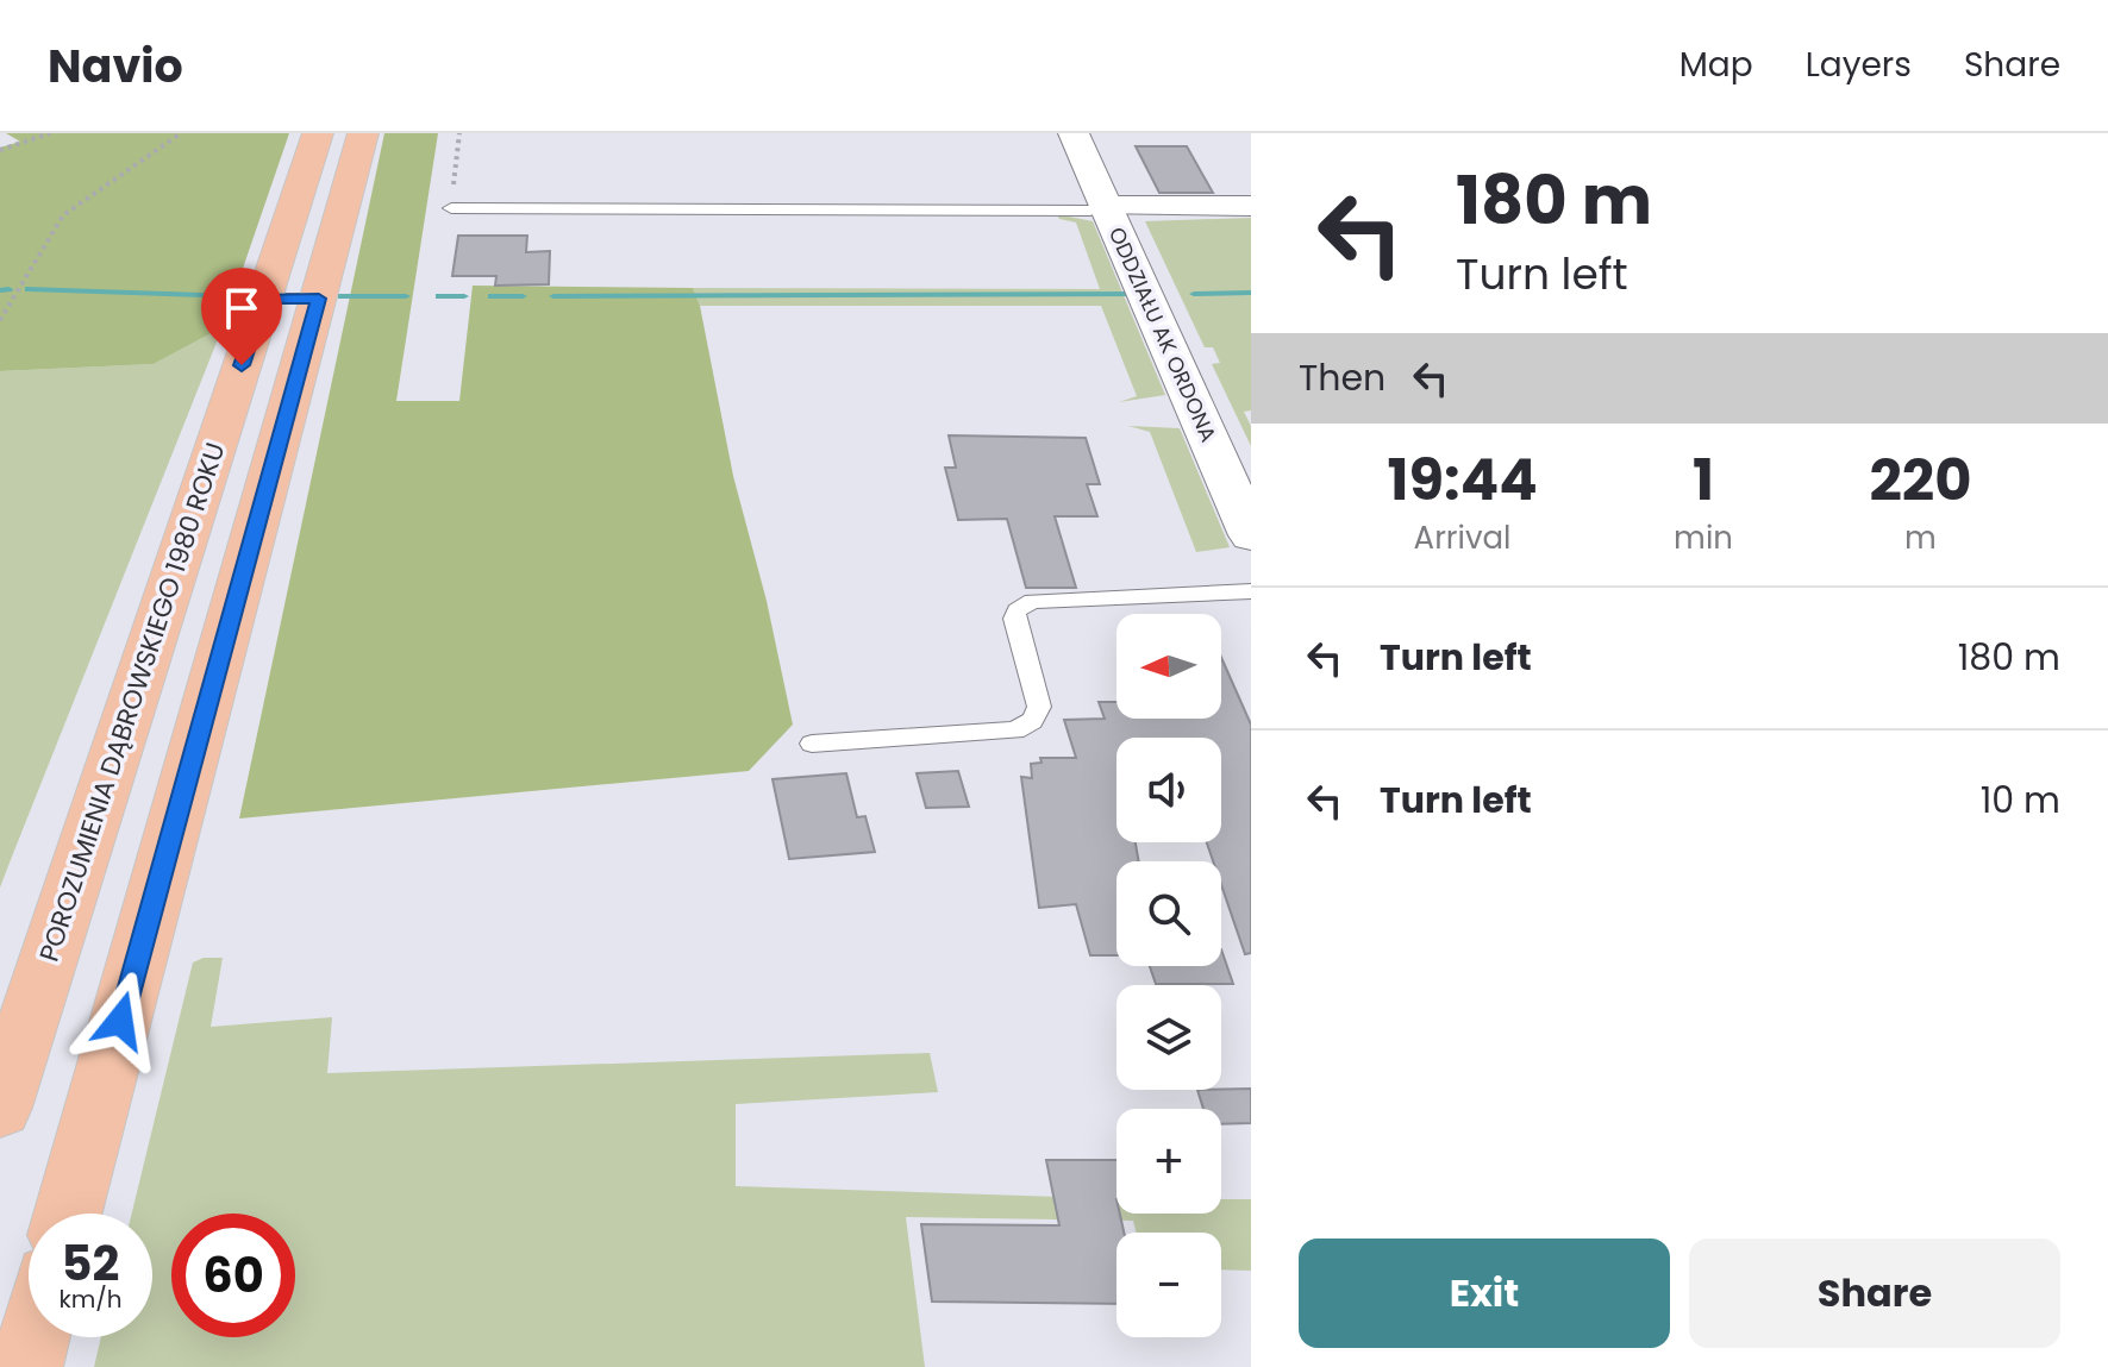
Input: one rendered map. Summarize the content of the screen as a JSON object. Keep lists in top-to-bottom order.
{
  "streets": {
    "main road": ["POROZUMIENIA DĄBROWSKIEGO 1980 ROKU"],
    "street": ["ODDZIAŁU AK ORDONA"]
  },
  "north": "left",
  "page": {
    "header": "Navio",
    "nav": ["Map", "Layers", "Share"],
    "turn": ["180 m", "Turn left"],
    "then": "Then",
    "eta": [
      "19:44",
      "Arrival",
      "1",
      "min",
      "220",
      "m"
    ],
    "list": [
      {
        "name": "Turn left",
        "value": "180 m"
      },
      {
        "name": "Turn left",
        "value": "10 m"
      }
    ],
    "map_buttons": ["+", "−"],
    "speed": "52 km/h",
    "limit": "60",
    "buttons": ["Exit", "Share"]
  }
}
